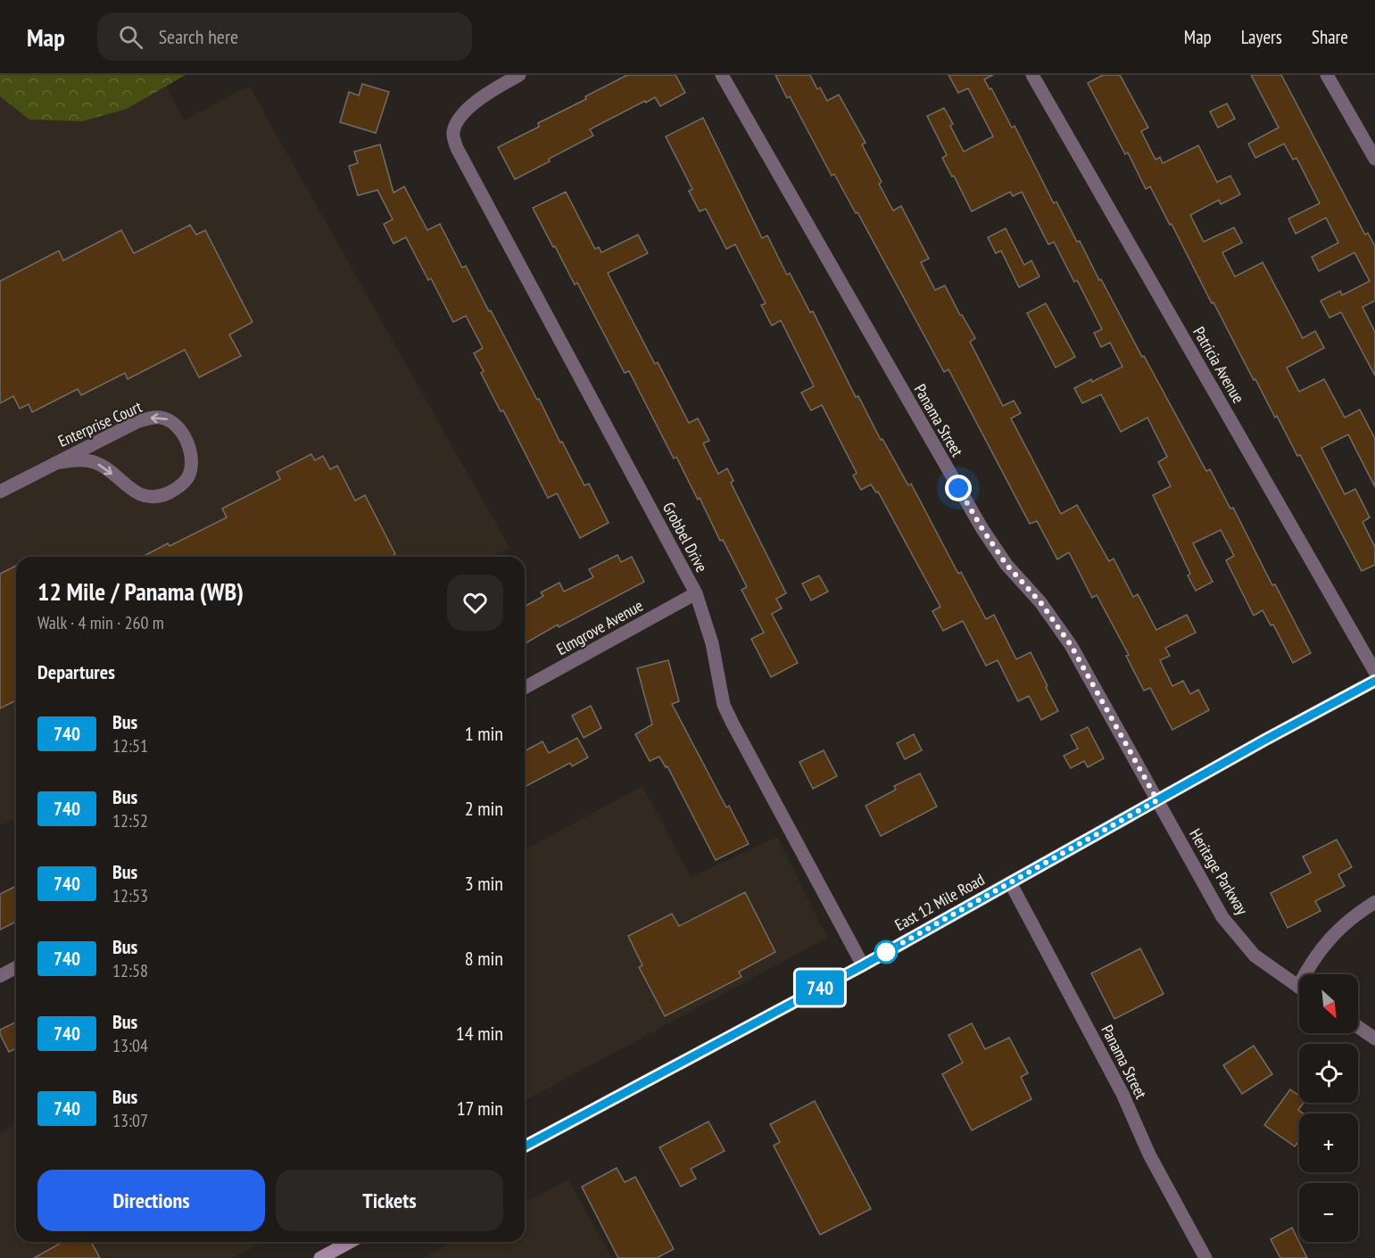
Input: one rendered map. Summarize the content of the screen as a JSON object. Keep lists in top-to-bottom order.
{
  "streets": {
    "main road": ["East 12 Mile Road"],
    "street": [
      "Patricia Avenue",
      "Panama Street",
      "Enterprise Court",
      "Grobbel Drive",
      "Elmgrove Avenue",
      "Heritage Parkway"
    ]
  },
  "crossings": [
    ["Panama Street", "Heritage Parkway"],
    ["Panama Street", "East 12 Mile Road"],
    ["Grobbel Drive", "Elmgrove Avenue"],
    ["Grobbel Drive", "East 12 Mile Road"],
    ["Heritage Parkway", "East 12 Mile Road"]
  ],
  "lines": ["bus line 740"],
  "north": "bottom right",
  "page": {
    "header": "Map",
    "search": "Search here",
    "nav": ["Map", "Layers", "Share"],
    "on_map": "740",
    "heading": [
      ["12 Mile / Panama (WB)", "Walk · 4 min · 260 m"],
      "Departures"
    ],
    "list": [
      {
        "mark": "740",
        "name": "Bus",
        "note": "12:51",
        "value": "1 min"
      },
      {
        "mark": "740",
        "name": "Bus",
        "note": "12:52",
        "value": "2 min"
      },
      {
        "mark": "740",
        "name": "Bus",
        "note": "12:53",
        "value": "3 min"
      },
      {
        "mark": "740",
        "name": "Bus",
        "note": "12:58",
        "value": "8 min"
      },
      {
        "mark": "740",
        "name": "Bus",
        "note": "13:04",
        "value": "14 min"
      },
      {
        "mark": "740",
        "name": "Bus",
        "note": "13:07",
        "value": "17 min"
      }
    ],
    "map_buttons": ["+", "−"],
    "buttons": ["Directions", "Tickets"]
  }
}
